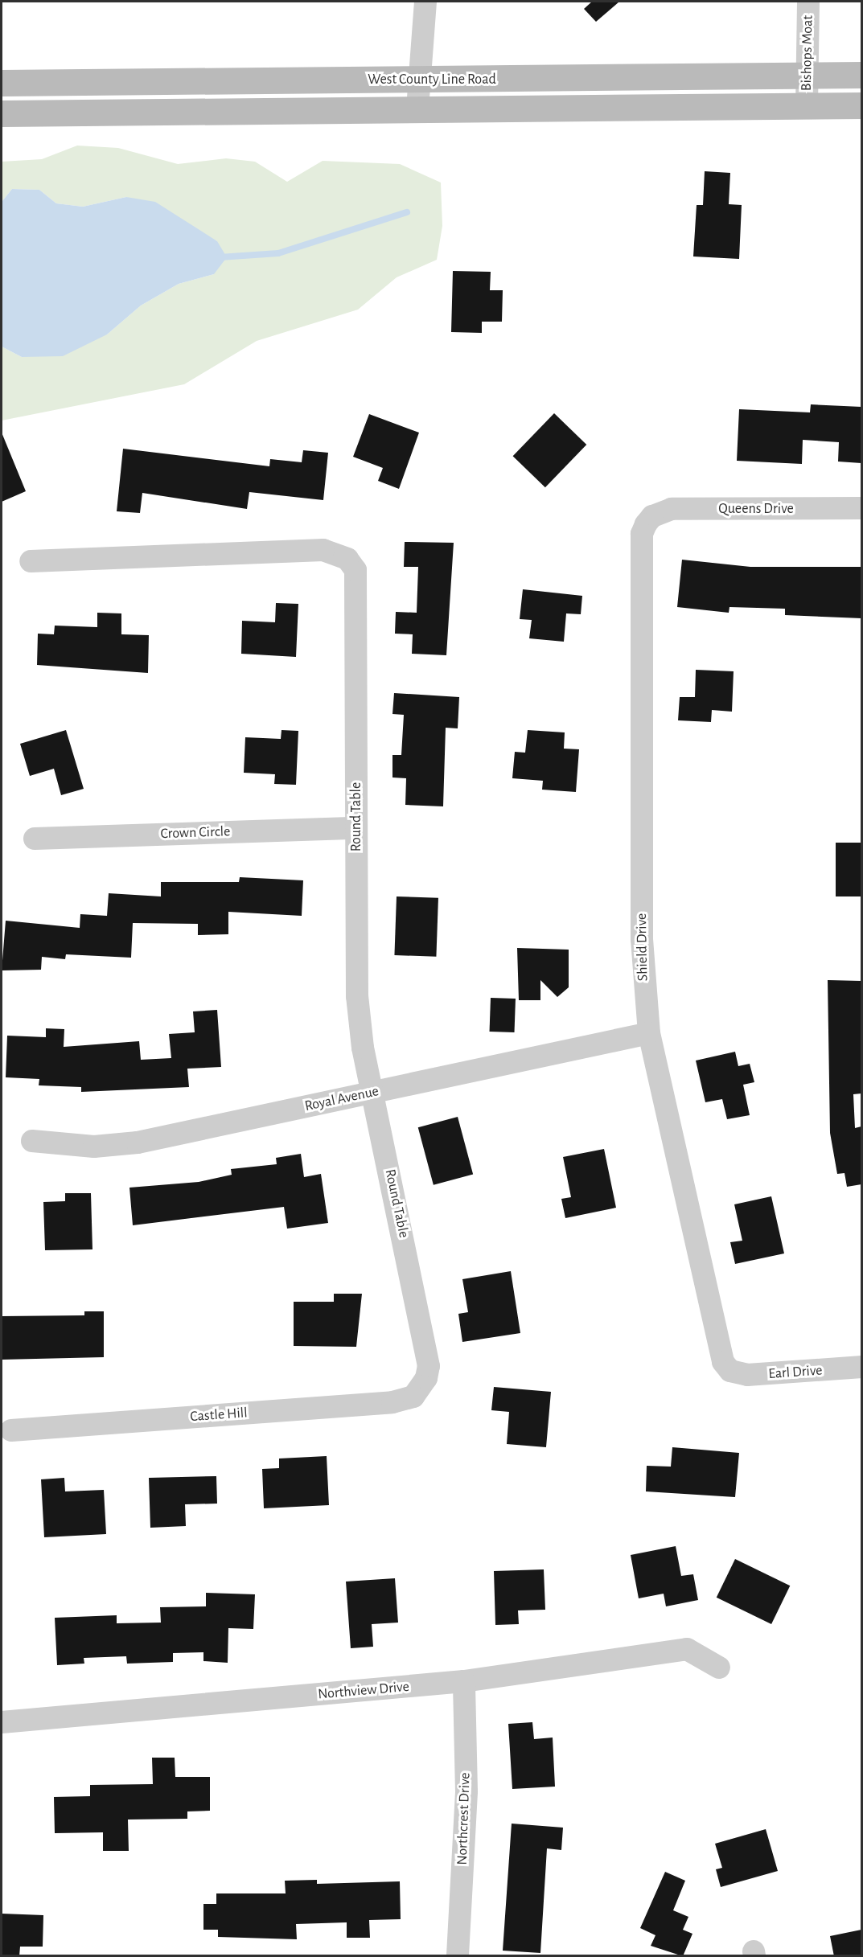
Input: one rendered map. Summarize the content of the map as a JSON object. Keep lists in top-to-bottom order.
{
  "streets": {
    "main road": ["West County Line Road"],
    "street": [
      "Bishops Moat",
      "Queens Drive",
      "Round Table",
      "Crown Circle",
      "Shield Drive",
      "Royal Avenue",
      "Earl Drive",
      "Castle Hill",
      "Northview Drive",
      "Northcrest Drive"
    ]
  },
  "crossings": [
    ["Bishops Moat", "West County Line Road"],
    ["Queens Drive", "Shield Drive"],
    ["Round Table", "Crown Circle"],
    ["Round Table", "Royal Avenue"],
    ["Round Table", "Castle Hill"],
    ["Shield Drive", "Royal Avenue"],
    ["Shield Drive", "Earl Drive"],
    ["Northview Drive", "Northcrest Drive"]
  ]
}
